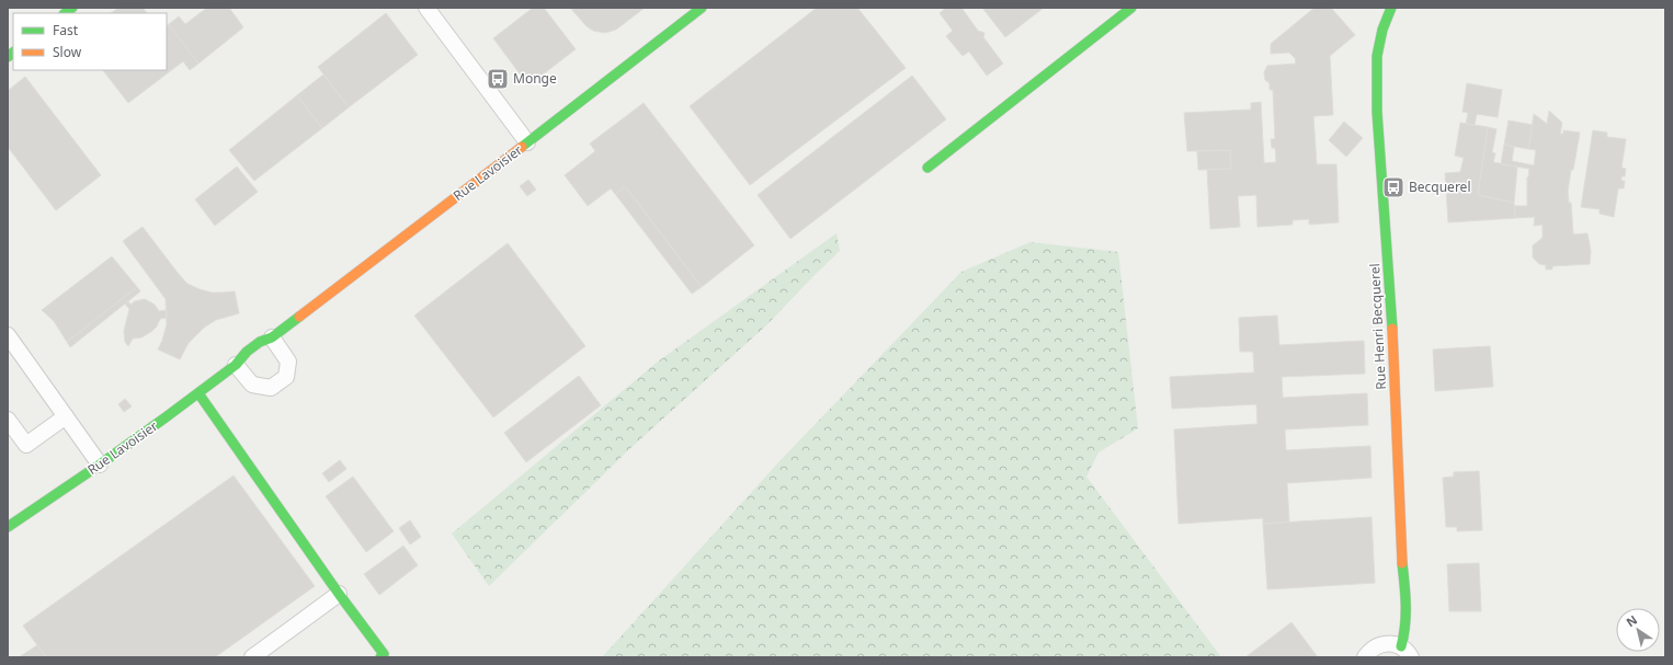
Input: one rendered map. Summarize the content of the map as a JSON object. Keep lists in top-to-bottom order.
{
  "streets": {
    "street": ["Rue Lavoisier", "Rue Henri Becquerel"]
  },
  "places": {
    "bus stop": ["Monge", "Becquerel"]
  },
  "legend": ["Fast", "Slow"],
  "north": "top left"
}
